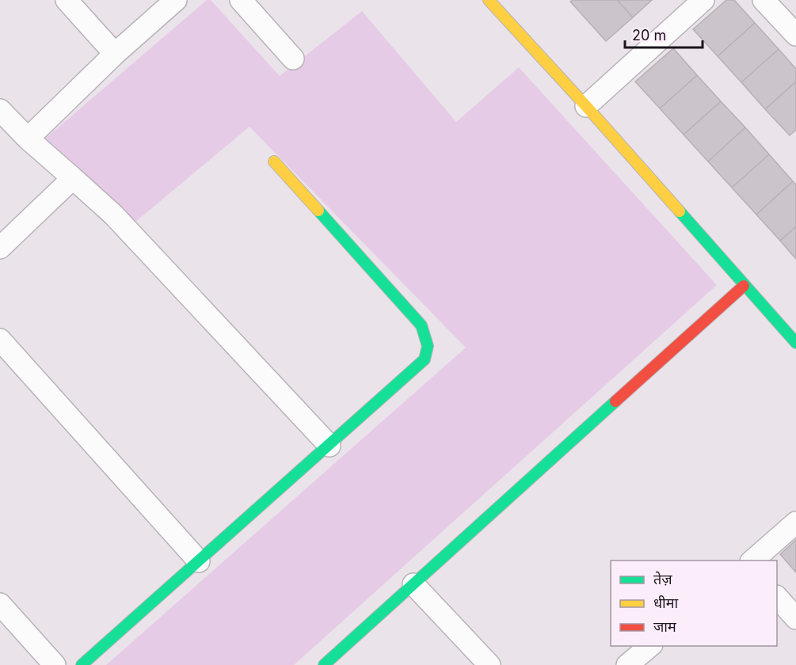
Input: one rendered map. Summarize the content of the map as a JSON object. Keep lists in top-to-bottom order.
{
  "legend": ["तेज़", "धीमा", "जाम"],
  "scale_bar": "20 m"
}
